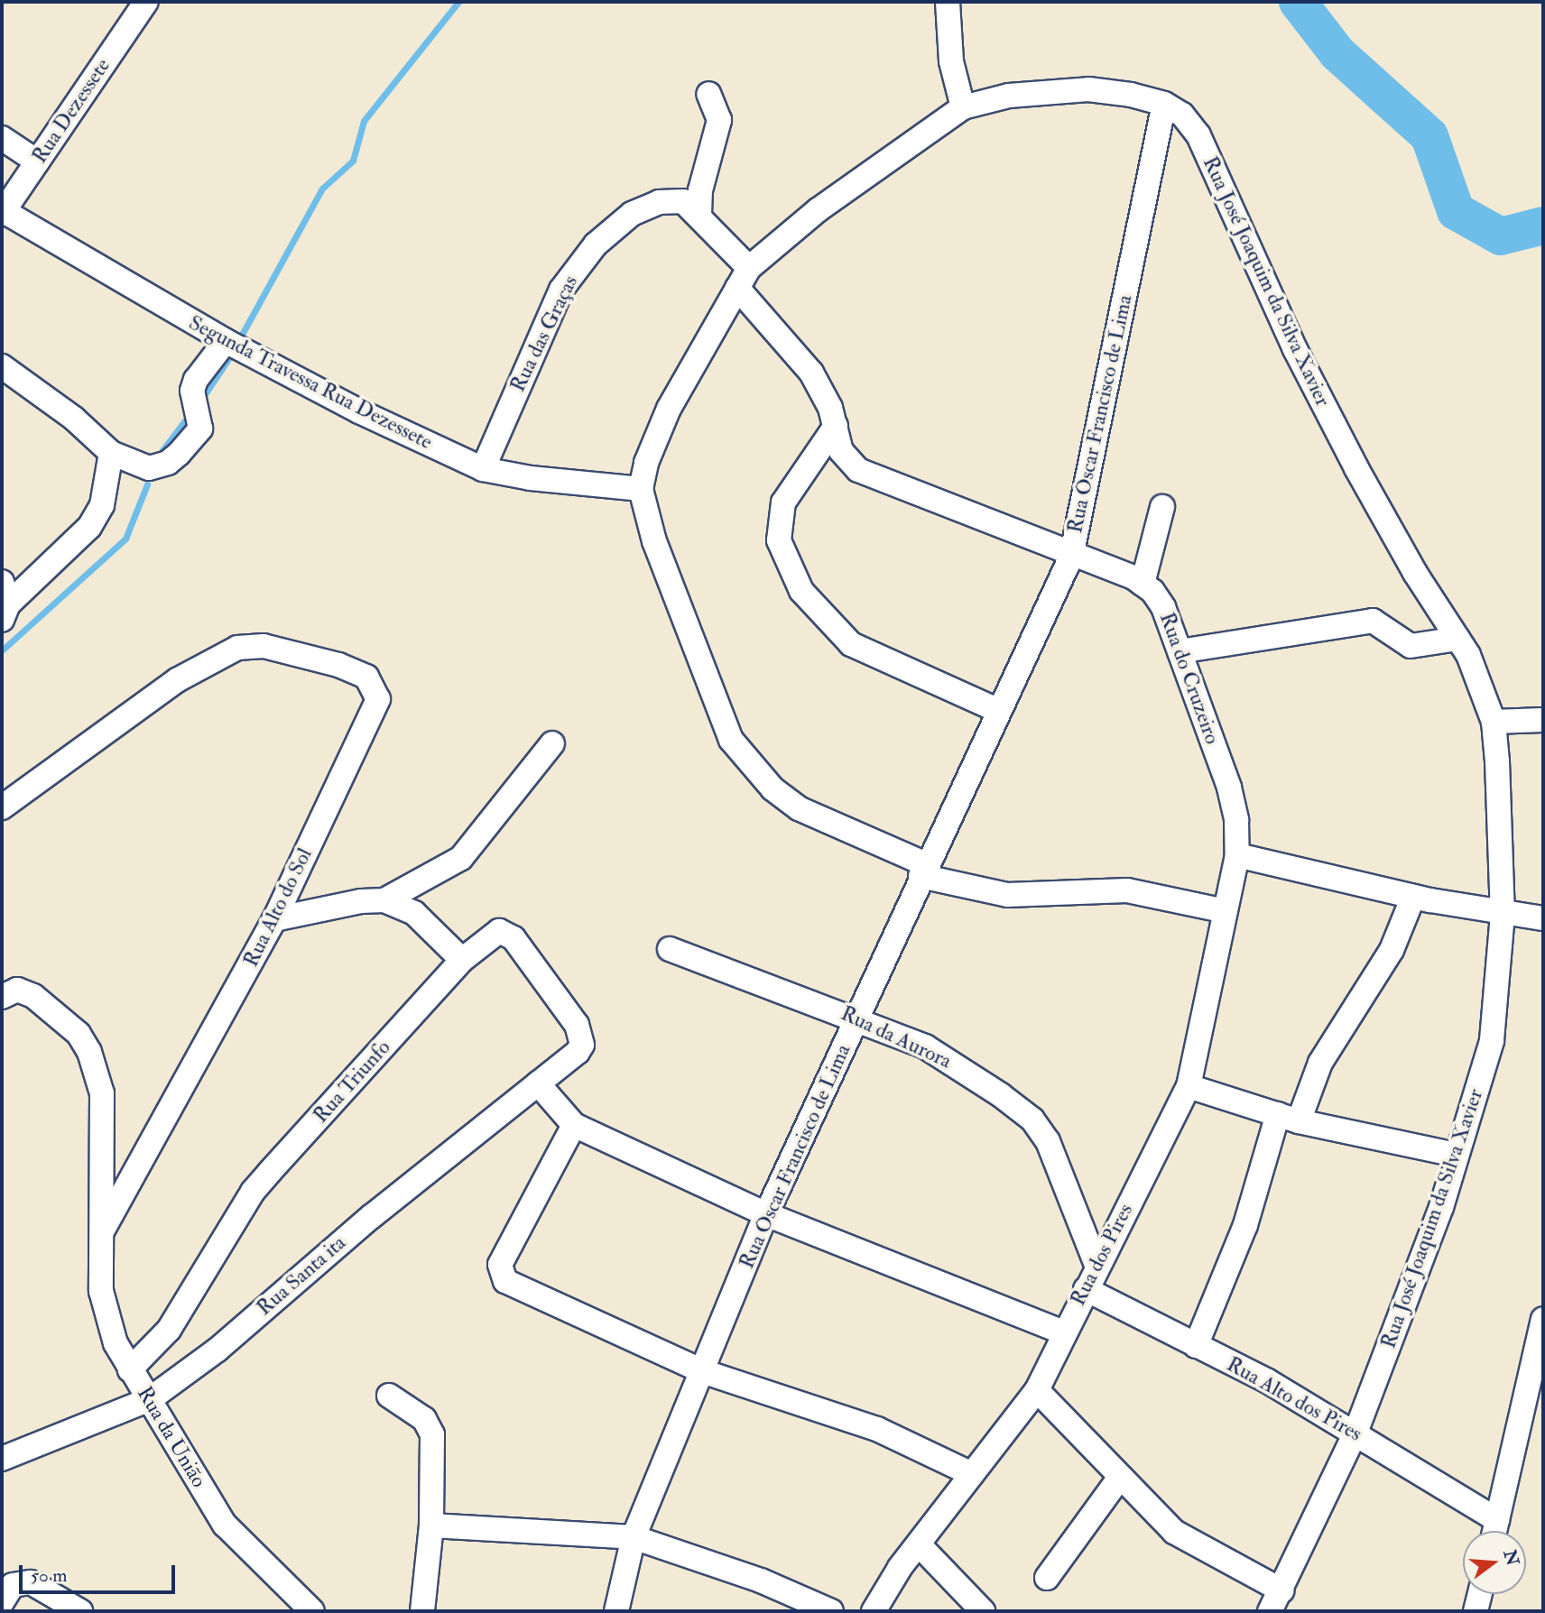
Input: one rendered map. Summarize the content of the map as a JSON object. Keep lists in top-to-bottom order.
{
  "streets": {
    "street": [
      "Rua Dezessete",
      "Rua José Joaquim da Silva Xavier",
      "Rua das Graças",
      "Segunda Travessa Rua Dezessete",
      "Rua Oscar Francisco de Lima",
      "Rua do Cruzeiro",
      "Rua Alto do Sol",
      "Rua da Aurora",
      "Rua Triunfo",
      "Rua dos Pires",
      "Rua Santa ita",
      "Rua Alto dos Pires",
      "Rua da União"
    ]
  },
  "crossings": [
    ["Rua Dezessete", "Segunda Travessa Rua Dezessete"],
    ["Rua José Joaquim da Silva Xavier", "Rua das Graças"],
    ["Rua José Joaquim da Silva Xavier", "Segunda Travessa Rua Dezessete"],
    ["Rua José Joaquim da Silva Xavier", "Rua Oscar Francisco de Lima"],
    ["Rua José Joaquim da Silva Xavier", "Rua Alto dos Pires"],
    ["Rua das Graças", "Segunda Travessa Rua Dezessete"],
    ["Rua das Graças", "Rua do Cruzeiro"],
    ["Rua Oscar Francisco de Lima", "Rua do Cruzeiro"],
    ["Rua Oscar Francisco de Lima", "Rua da Aurora"],
    ["Rua do Cruzeiro", "Rua dos Pires"],
    ["Rua Alto do Sol", "Rua da União"],
    ["Rua da Aurora", "Rua dos Pires"],
    ["Rua Triunfo", "Rua Santa ita"],
    ["Rua Triunfo", "Rua da União"],
    ["Rua dos Pires", "Rua Alto dos Pires"],
    ["Rua Santa ita", "Rua da União"]
  ],
  "scale_bar": "50 m",
  "north": "right"
}
